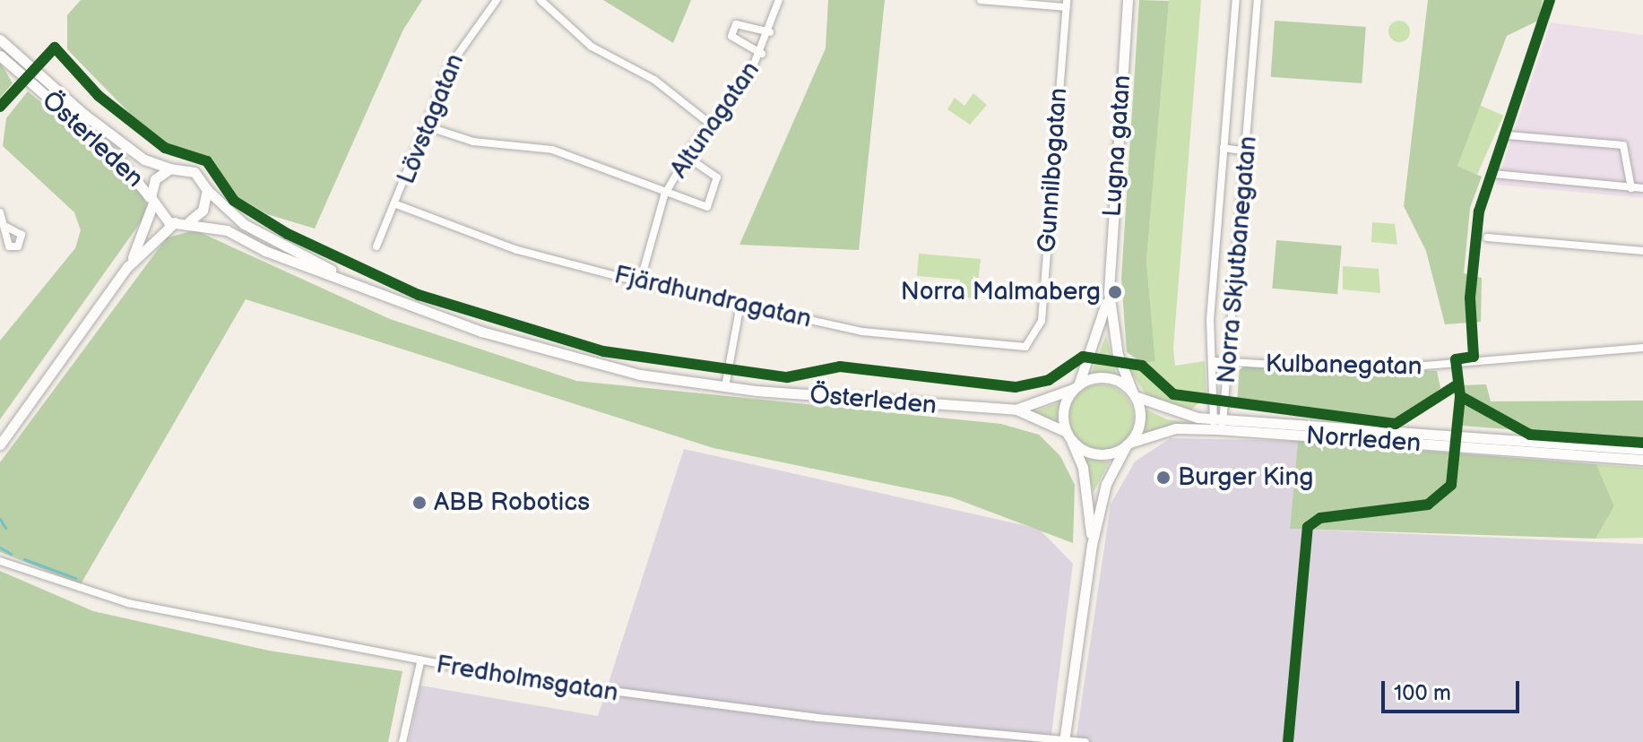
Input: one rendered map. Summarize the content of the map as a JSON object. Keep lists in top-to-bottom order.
{
  "streets": {
    "main road": ["Österleden", "Lugna gatan", "Norrleden"],
    "street": [
      "Lövstagatan",
      "Altunagatan",
      "Gunnilbogatan",
      "Norra Skjutbanegatan",
      "Fjärdhundragatan",
      "Kulbanegatan",
      "Fredholmsgatan"
    ]
  },
  "crossings": [
    ["Lövstagatan", "Fjärdhundragatan"],
    ["Altunagatan", "Fjärdhundragatan"],
    ["Österleden", "Lugna gatan"],
    ["Österleden", "Norrleden"],
    ["Lugna gatan", "Norrleden"],
    ["Gunnilbogatan", "Fjärdhundragatan"],
    ["Norra Skjutbanegatan", "Kulbanegatan"],
    ["Norra Skjutbanegatan", "Norrleden"]
  ],
  "places": ["Norra Malmaberg", "Burger King", "ABB Robotics"],
  "scale_bar": "100 m"
}
